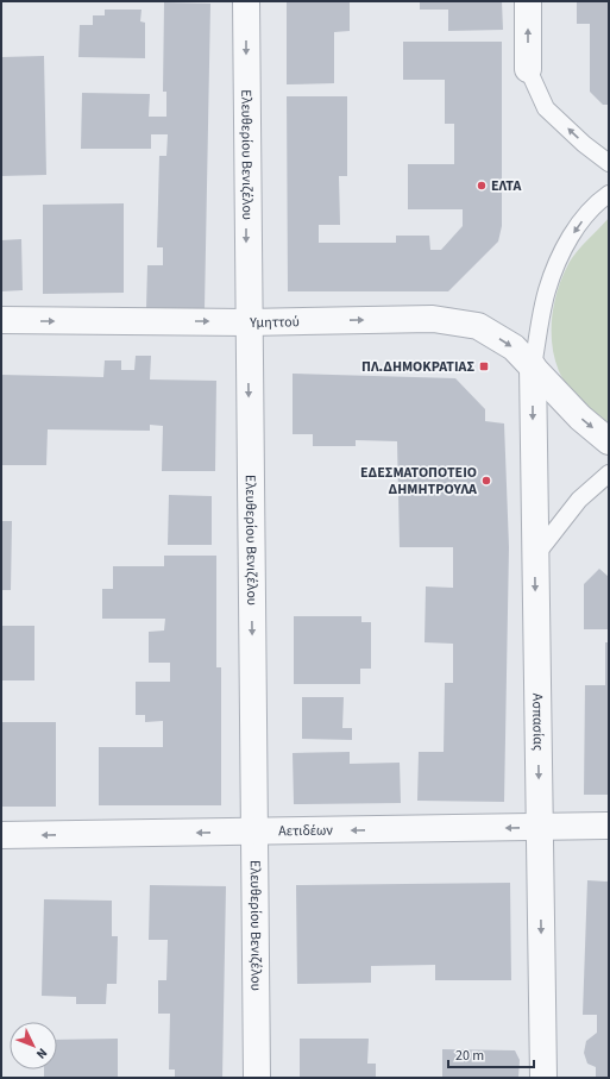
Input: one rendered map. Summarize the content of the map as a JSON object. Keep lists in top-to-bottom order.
{
  "streets": {
    "street": [
      "Ελευθερίου Βενιζέλου",
      "Υμηττού",
      "Ασπασίας",
      "Αετιδέων"
    ]
  },
  "crossings": [
    ["Ελευθερίου Βενιζέλου", "Υμηττού"],
    ["Ελευθερίου Βενιζέλου", "Αετιδέων"],
    ["Υμηττού", "Ασπασίας"],
    ["Ασπασίας", "Αετιδέων"]
  ],
  "one_way": [
    "Ελευθερίου Βενιζέλου",
    "Υμηττού",
    "Ασπασίας",
    "Αετιδέων"
  ],
  "places": {
    "other": ["ΕΛΤΑ", "ΕΔΕΣΜΑΤΟΠΟΤΕΙΟ ΔΗΜΗΤΡΟΥΛΑ"],
    "transit": ["ΠΛ.ΔΗΜΟΚΡΑΤΙΑΣ"]
  },
  "scale_bar": "20 m",
  "north": "bottom right"
}
